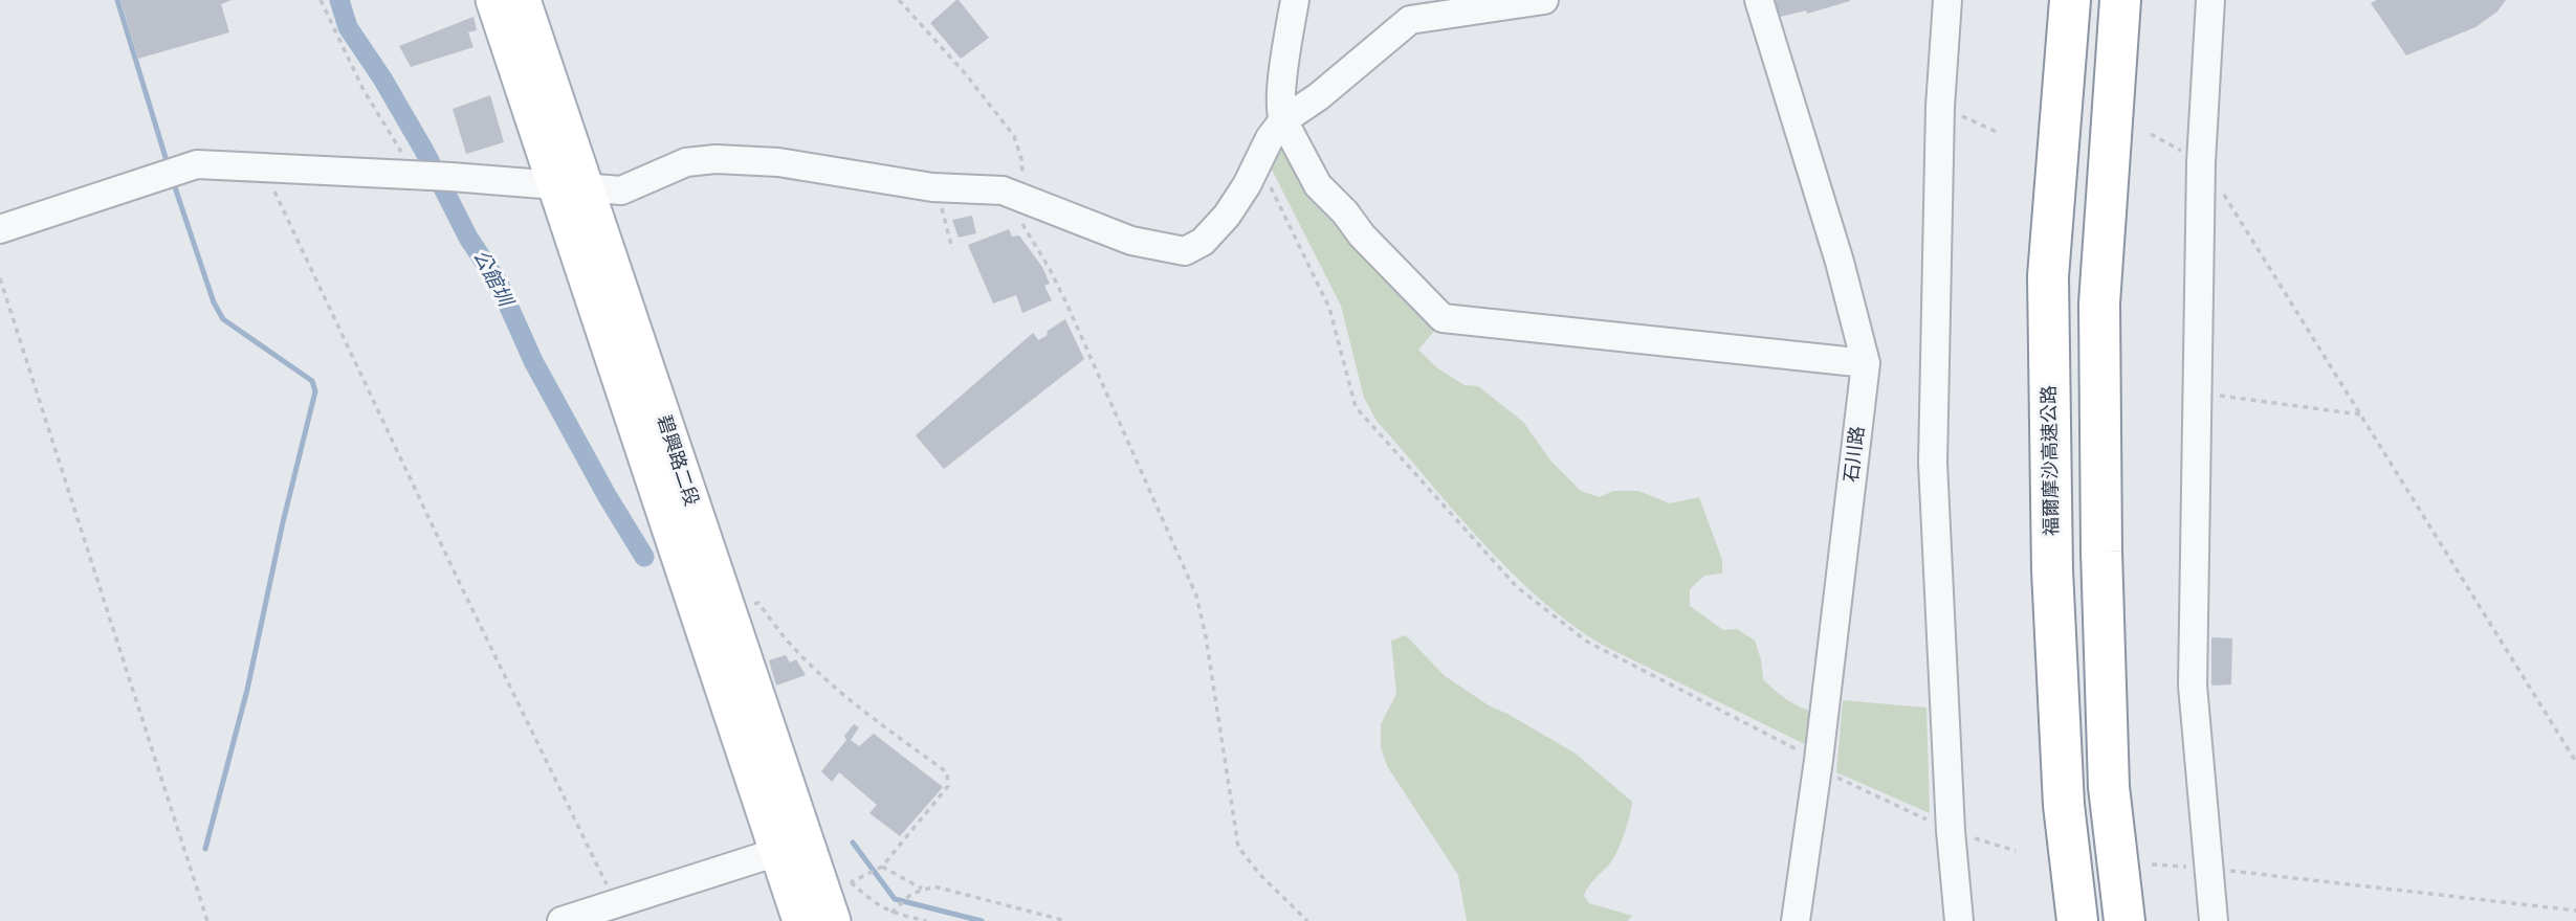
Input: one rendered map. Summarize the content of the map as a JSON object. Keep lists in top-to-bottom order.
{
  "streets": {
    "highway": ["福爾摩沙高速公路"],
    "main road": ["碧興路二段"],
    "street": ["石川路"]
  },
  "water": ["公館圳"]
}
